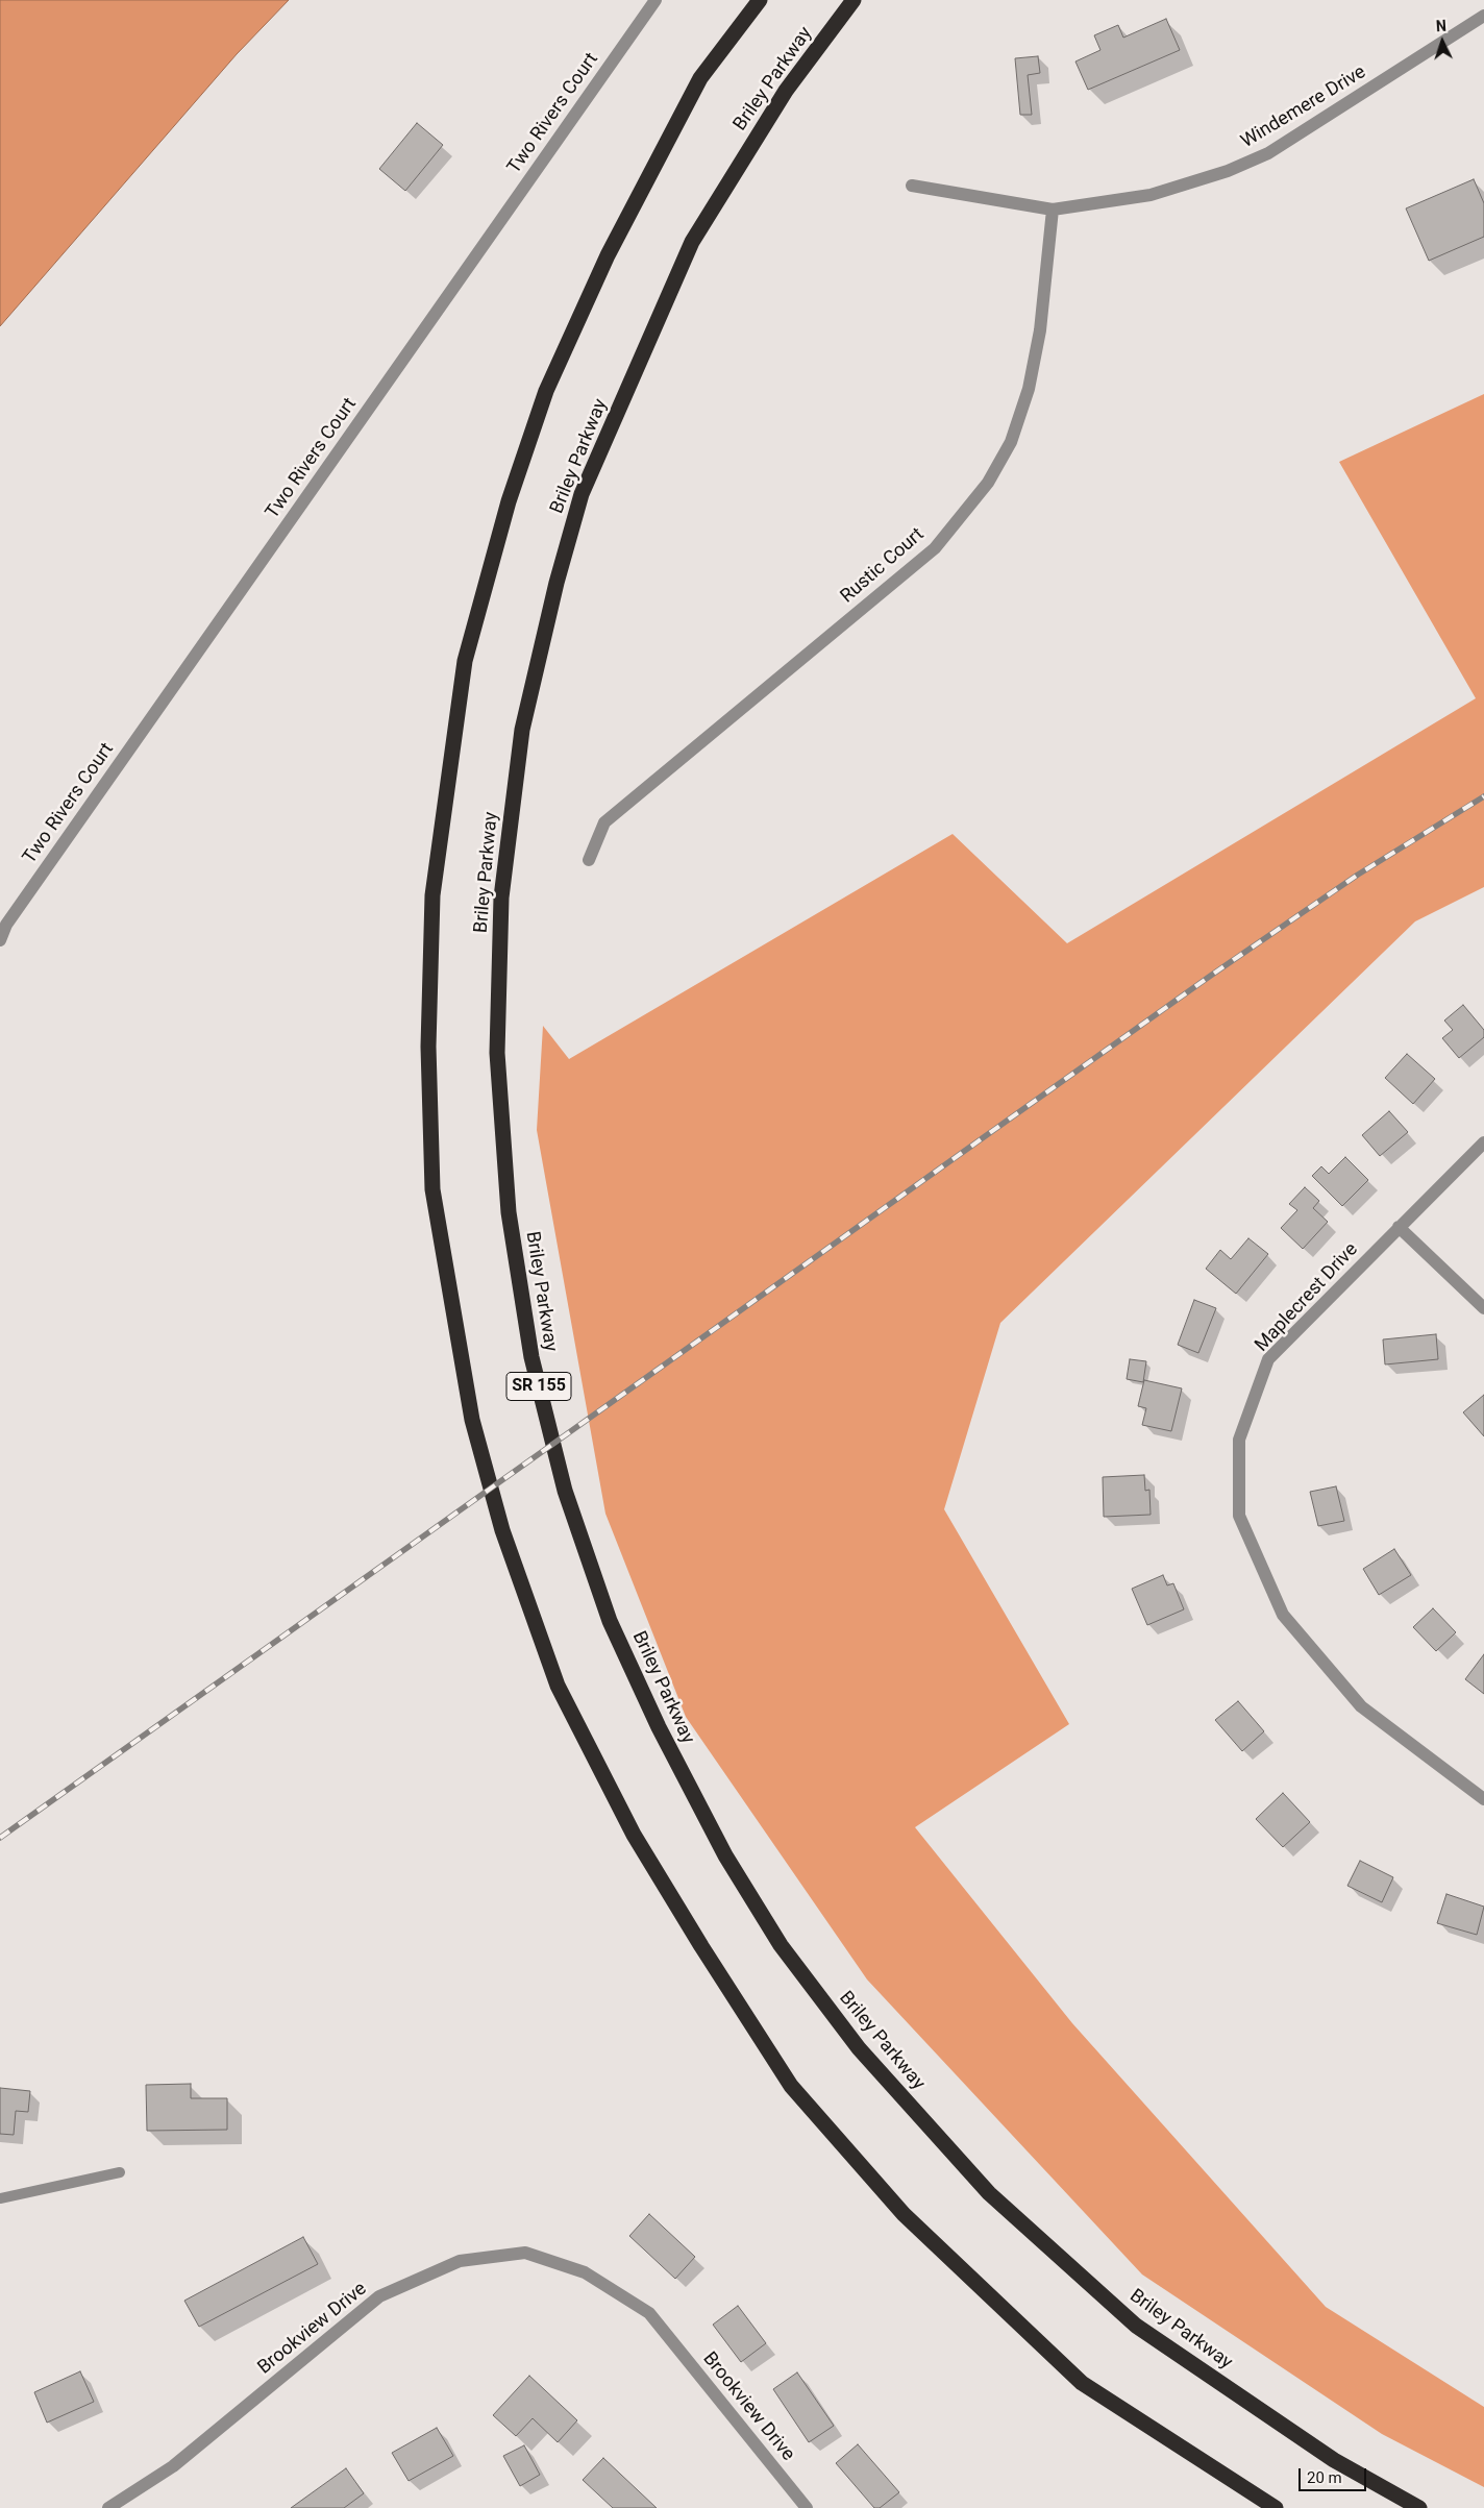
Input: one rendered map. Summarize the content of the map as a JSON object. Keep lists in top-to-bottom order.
{
  "streets": {
    "highway": ["Briley Parkway", "SR 155"],
    "street": [
      "Windemere Drive",
      "Two Rivers Court",
      "Rustic Court",
      "Maplecrest Drive",
      "Brookview Drive"
    ]
  },
  "crossings": [
    ["Windemere Drive", "Rustic Court"]
  ],
  "scale_bar": "20 m",
  "north": "top"
}
